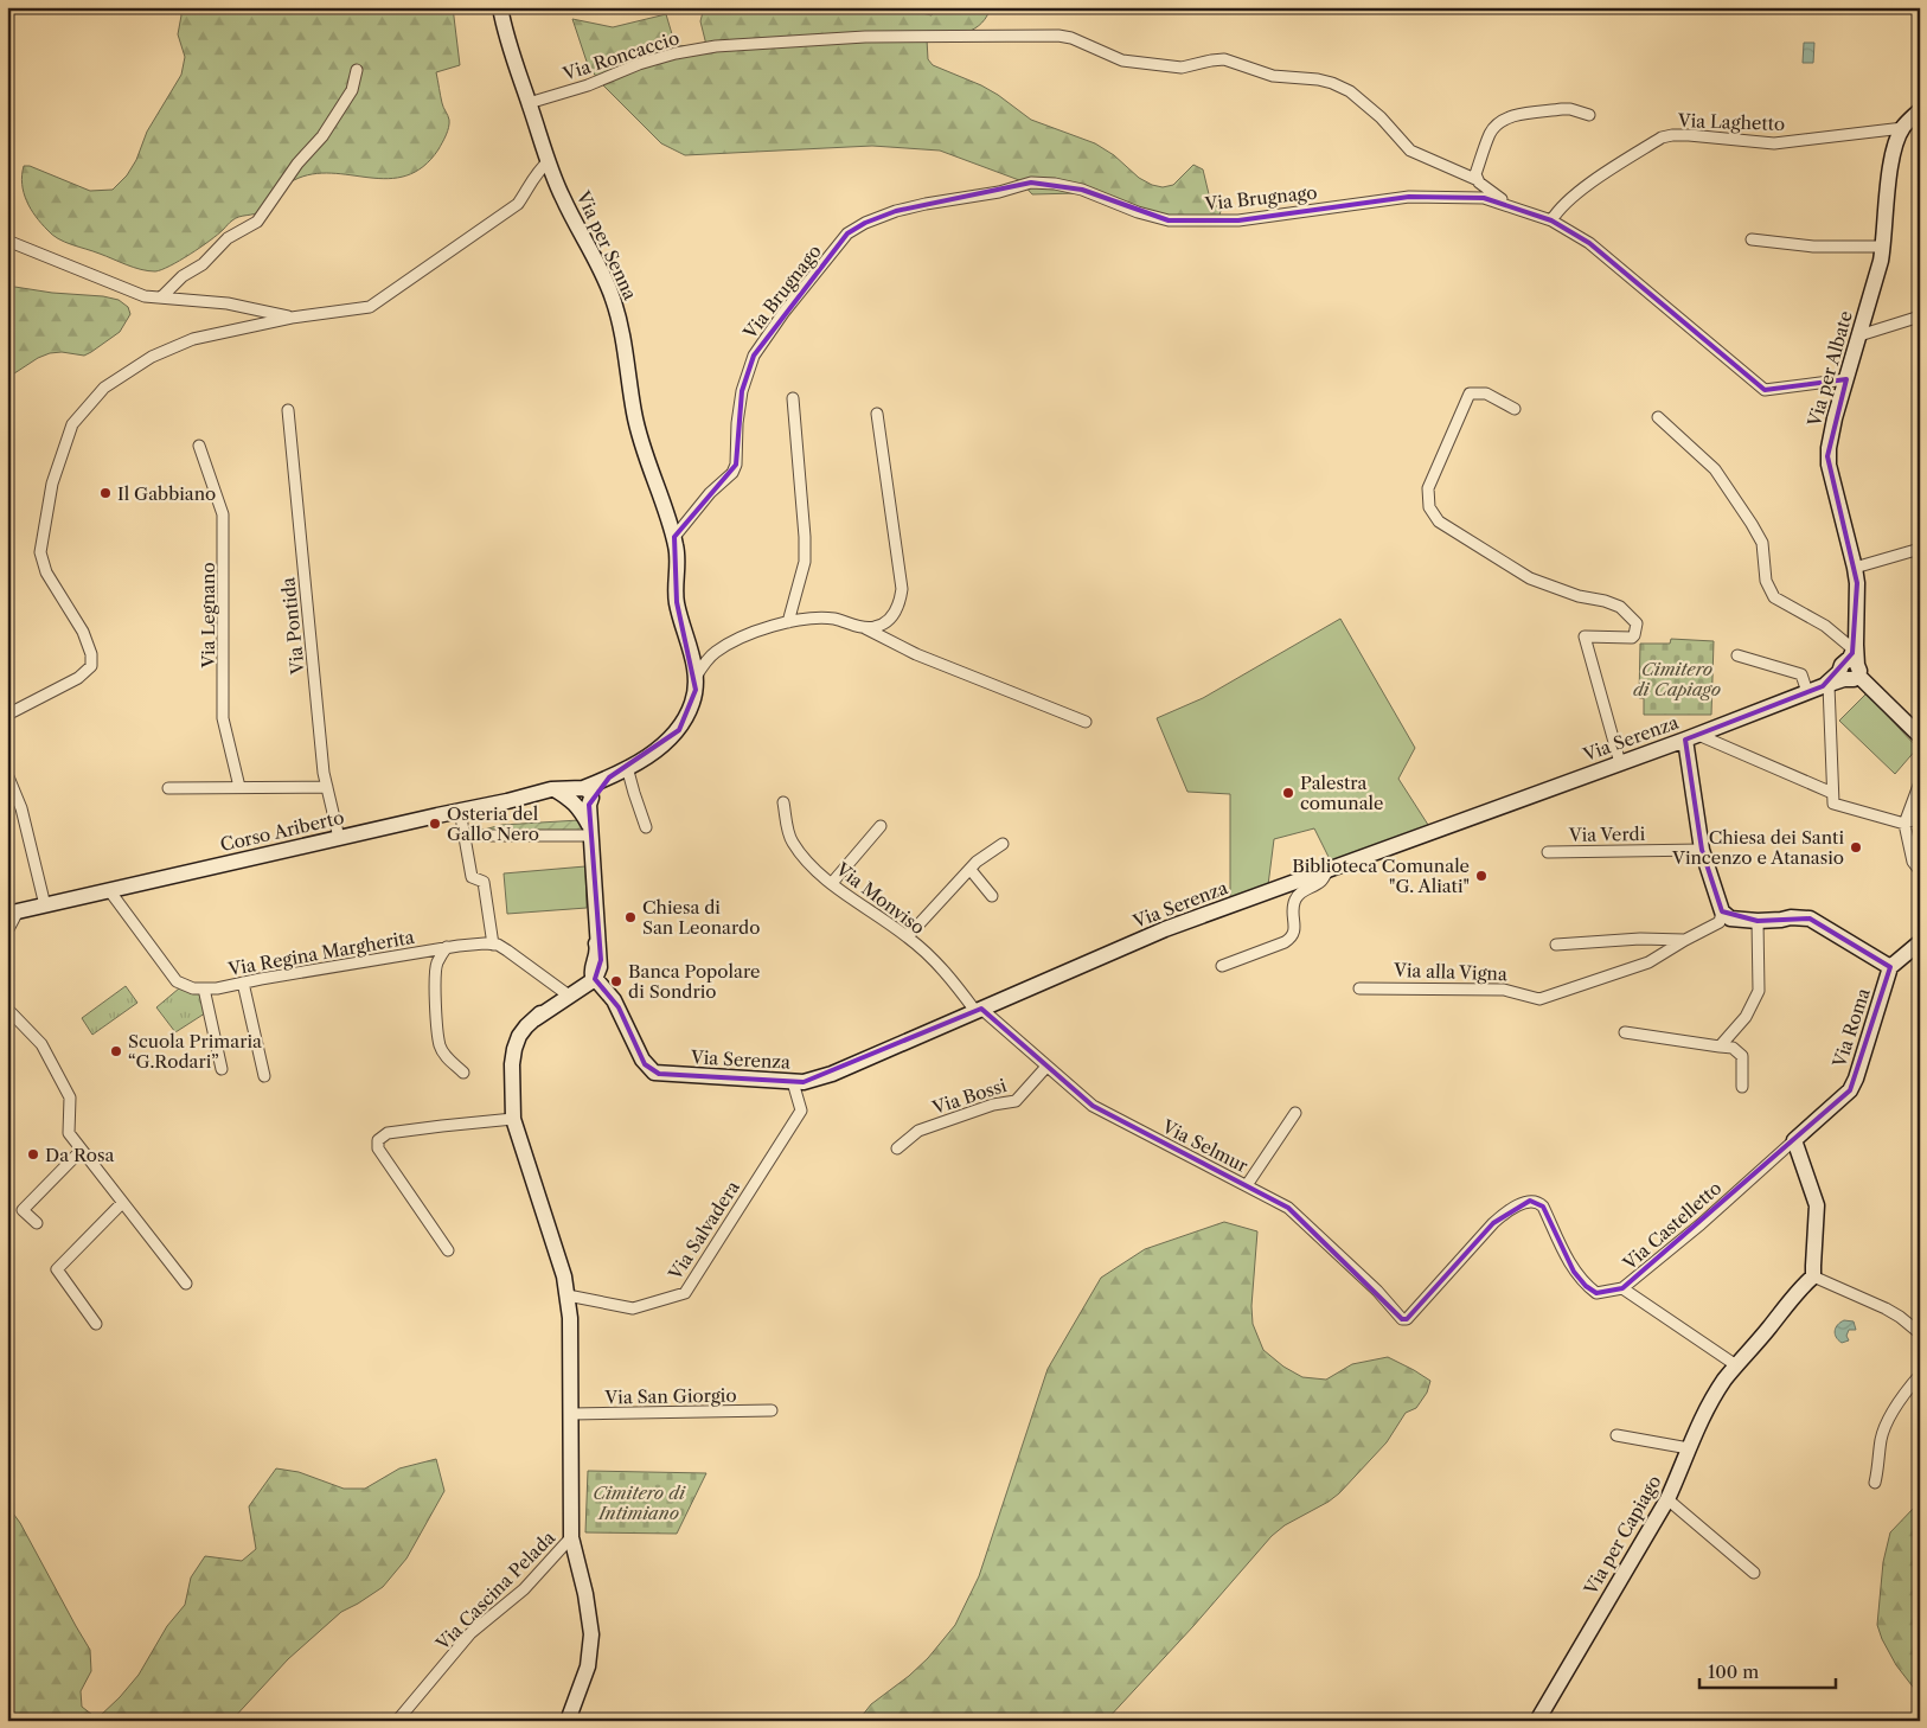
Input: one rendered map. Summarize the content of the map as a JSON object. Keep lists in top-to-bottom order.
{
  "streets": {
    "street": [
      "Via Roncaccio",
      "Via Laghetto",
      "Via Brugnago",
      "Via per Senna",
      "Via per Albate",
      "Via Legnano",
      "Via Pontida",
      "Via Serenza",
      "Corso Ariberto",
      "Via Verdi",
      "Via Monviso",
      "Via Regina Margherita",
      "Via alla Vigna",
      "Via Roma",
      "Via Bossi",
      "Via Selmur",
      "Via Castelletto",
      "Via Salvadera",
      "Via San Giorgio",
      "Via per Capiago",
      "Via Cascina Pelada"
    ]
  },
  "crossings": [
    ["Via Roncaccio", "Via Brugnago"],
    ["Via Roncaccio", "Via per Senna"],
    ["Via Laghetto", "Via Brugnago"],
    ["Via Laghetto", "Via per Albate"],
    ["Via Brugnago", "Via per Senna"],
    ["Via Brugnago", "Via per Albate"],
    ["Via per Albate", "Via Serenza"],
    ["Via Pontida", "Corso Ariberto"],
    ["Via Serenza", "Via Monviso"],
    ["Via Serenza", "Via Selmur"],
    ["Via Serenza", "Via Salvadera"],
    ["Corso Ariberto", "Via Regina Margherita"],
    ["Via Monviso", "Via Selmur"],
    ["Via Roma", "Via Castelletto"],
    ["Via Bossi", "Via Selmur"],
    ["Via Selmur", "Via Castelletto"]
  ],
  "parks": ["Cimitero di Capiago", "Cimitero di Intimiano"],
  "places": [
    "Il Gabbiano",
    "Palestra comunale",
    "Osteria del Gallo Nero",
    "Chiesa dei Santi Vincenzo e Atanasio",
    "Biblioteca Comunale \"G. Aliati\"",
    "Chiesa di San Leonardo",
    "Banca Popolare di Sondrio",
    "Scuola Primaria “G.Rodari”",
    "Da Rosa"
  ],
  "scale_bar": "100 m"
}
